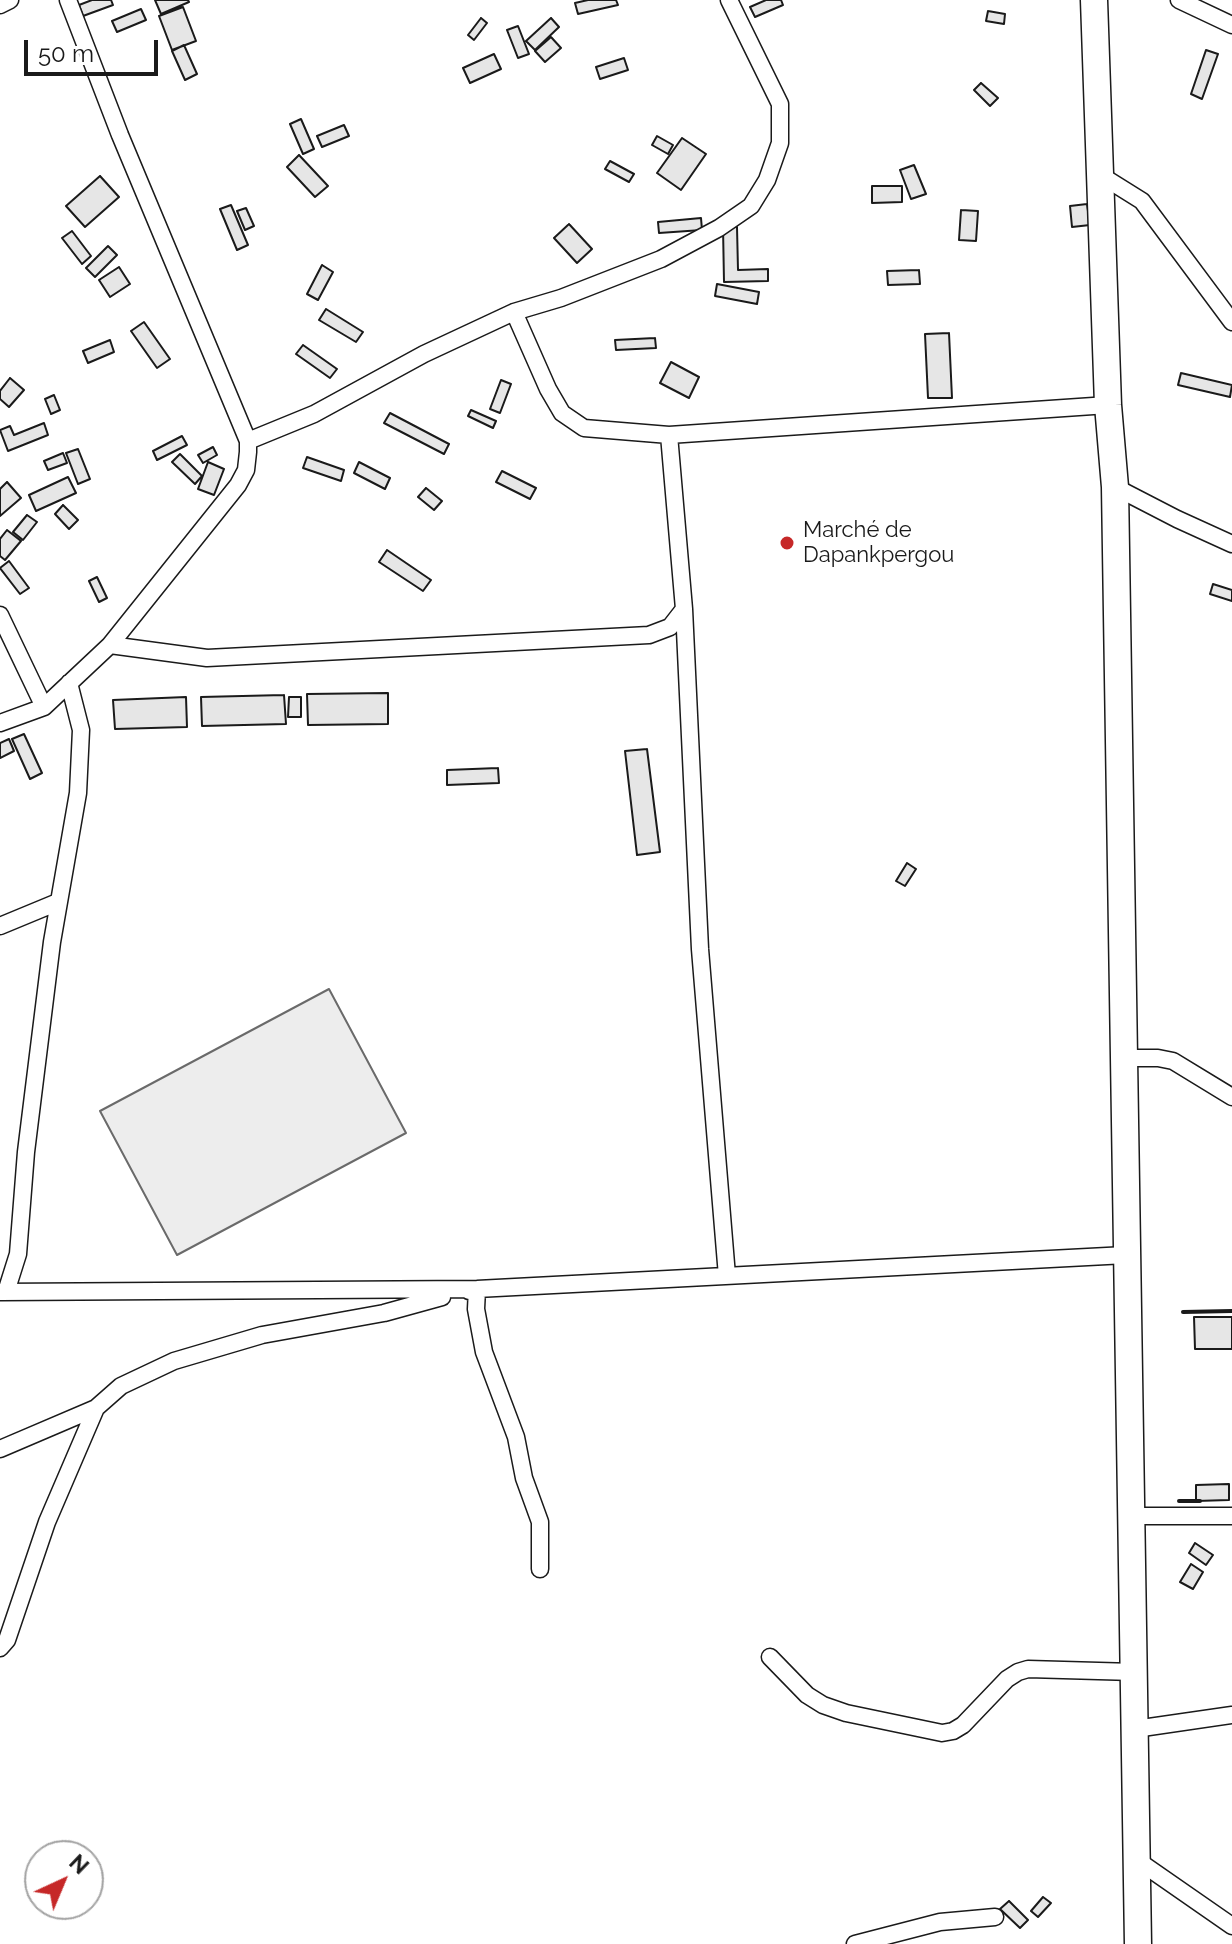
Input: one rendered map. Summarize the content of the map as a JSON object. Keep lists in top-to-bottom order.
{
  "places": ["Marché de Dapankpergou"],
  "scale_bar": "50 m",
  "north": "top right"
}
